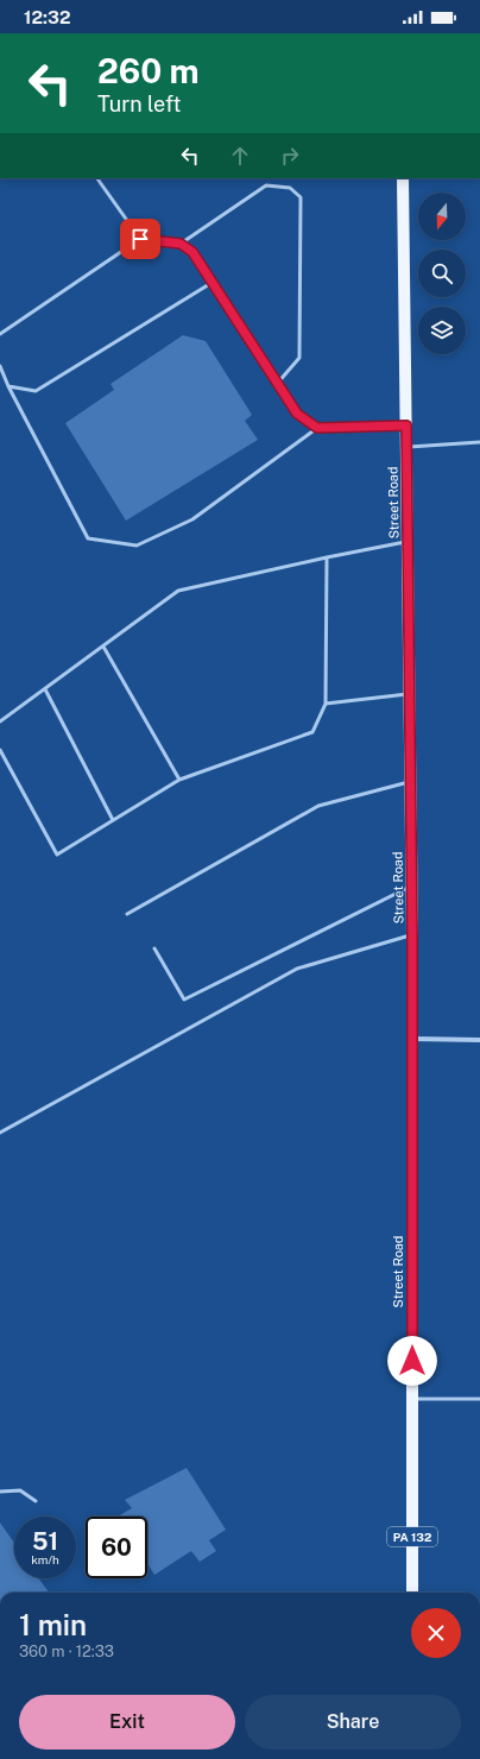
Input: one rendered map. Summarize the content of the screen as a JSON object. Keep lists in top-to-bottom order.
{
  "streets": {
    "main road": ["Street Road", "PA 132"]
  },
  "north": "bottom",
  "page": {
    "status": "12:32",
    "turn": ["260 m", "Turn left"],
    "speed": "51 km/h",
    "limit": "60",
    "heading": ["1 min", "360 m · 12:33"],
    "buttons": ["Exit", "Share"]
  }
}
